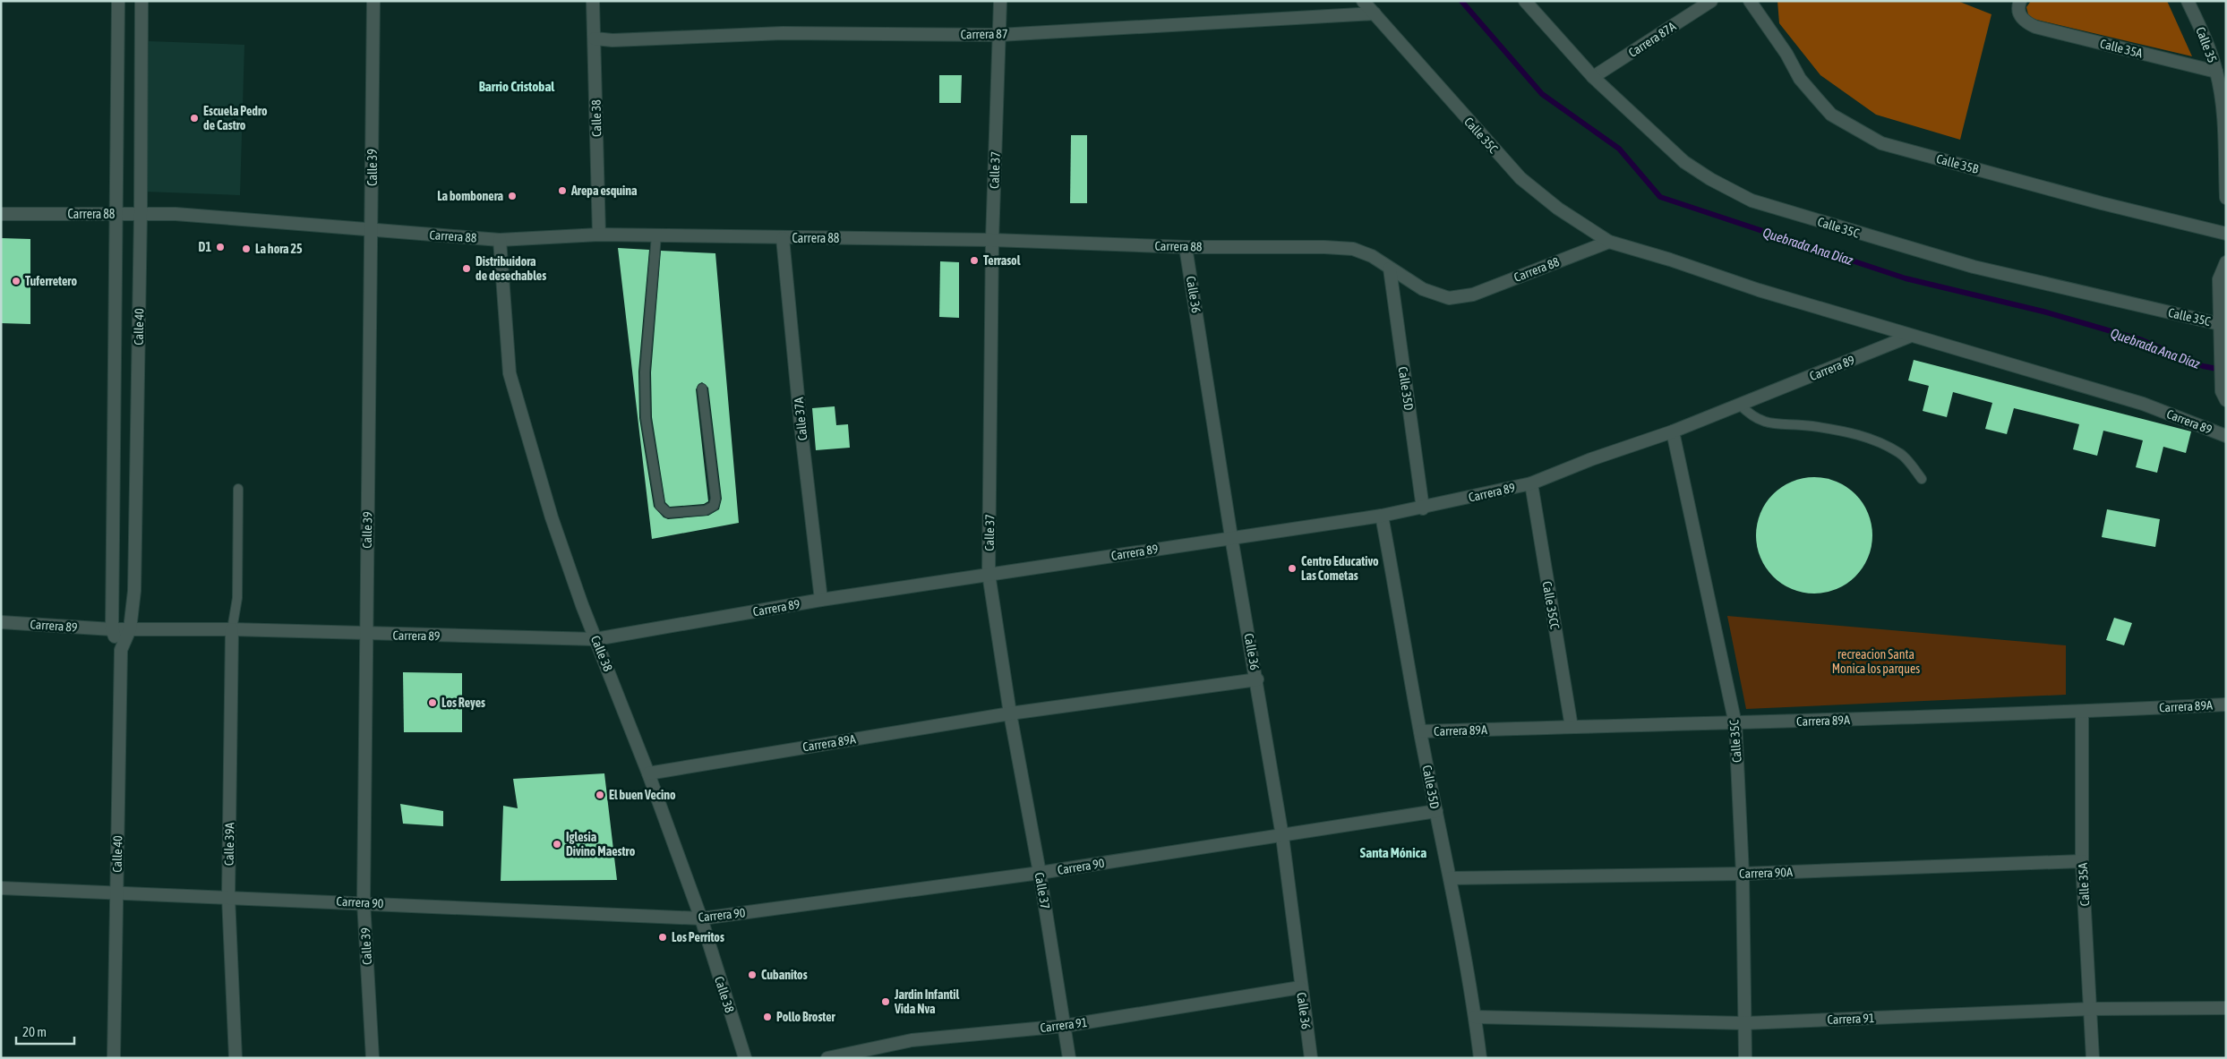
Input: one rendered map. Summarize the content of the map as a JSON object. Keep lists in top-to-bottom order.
{
  "streets": {
    "street": [
      "Carrera 87",
      "Carrera 87A",
      "Calle 35",
      "Calle 35A",
      "Calle 38",
      "Calle 35C",
      "Calle 35B",
      "Calle 39",
      "Calle 37",
      "Carrera 88",
      "Calle 36",
      "Calle 40",
      "Carrera 89",
      "Calle 35D",
      "Calle 37A",
      "Calle 35CC",
      "Carrera 89A",
      "Calle 39A",
      "Carrera 90",
      "Carrera 90A",
      "Carrera 91"
    ]
  },
  "crossings": [
    ["Carrera 87", "Calle 38"],
    ["Carrera 87", "Calle 35C"],
    ["Carrera 87", "Calle 37"],
    ["Carrera 87A", "Calle 35C"],
    ["Calle 35", "Calle 35A"],
    ["Calle 35A", "Carrera 89A"],
    ["Calle 35A", "Carrera 90A"],
    ["Calle 35A", "Carrera 91"],
    ["Calle 38", "Carrera 88"],
    ["Calle 38", "Carrera 89"],
    ["Calle 38", "Carrera 89A"],
    ["Calle 38", "Carrera 90"],
    ["Calle 35C", "Carrera 88"],
    ["Calle 35C", "Carrera 89"],
    ["Calle 35C", "Carrera 89A"],
    ["Calle 35C", "Carrera 90A"],
    ["Calle 35C", "Carrera 91"],
    ["Calle 39", "Carrera 88"],
    ["Calle 39", "Carrera 89"],
    ["Calle 39", "Carrera 90"],
    ["Calle 37", "Carrera 88"],
    ["Calle 37", "Carrera 89"],
    ["Calle 37", "Carrera 89A"],
    ["Calle 37", "Carrera 90"],
    ["Calle 37", "Carrera 91"],
    ["Carrera 88", "Calle 36"],
    ["Carrera 88", "Calle 40"],
    ["Carrera 88", "Calle 35D"],
    ["Carrera 88", "Calle 37A"],
    ["Calle 36", "Carrera 89"],
    ["Calle 36", "Carrera 89A"],
    ["Calle 36", "Carrera 90"],
    ["Calle 36", "Carrera 91"],
    ["Calle 40", "Carrera 89"],
    ["Calle 40", "Carrera 90"],
    ["Carrera 89", "Calle 35D"],
    ["Carrera 89", "Calle 37A"],
    ["Carrera 89", "Calle 35CC"],
    ["Carrera 89", "Calle 39A"],
    ["Calle 35D", "Carrera 89A"],
    ["Calle 35D", "Carrera 90"],
    ["Calle 35D", "Carrera 90A"],
    ["Calle 35D", "Carrera 91"],
    ["Calle 35CC", "Carrera 89A"],
    ["Calle 39A", "Carrera 90"]
  ],
  "districts": ["Barrio Cristobal", "Santa Mónica"],
  "water": ["Quebrada Ana Díaz"],
  "parks": ["recreacion Santa Monica los parques"],
  "places": [
    "Escuela Pedro de Castro",
    "Arepa esquina",
    "La bombonera",
    "D1",
    "La hora 25",
    "Terrasol",
    "Distribuidora de desechables",
    "Tuferretero",
    "Centro Educativo Las Cometas",
    "Los Reyes",
    "El buen Vecino",
    "Iglesia Divino Maestro",
    "Los Perritos",
    "Cubanitos",
    "Jardin Infantil Vida Nva",
    "Pollo Broster"
  ],
  "scale_bar": "20 m"
}
